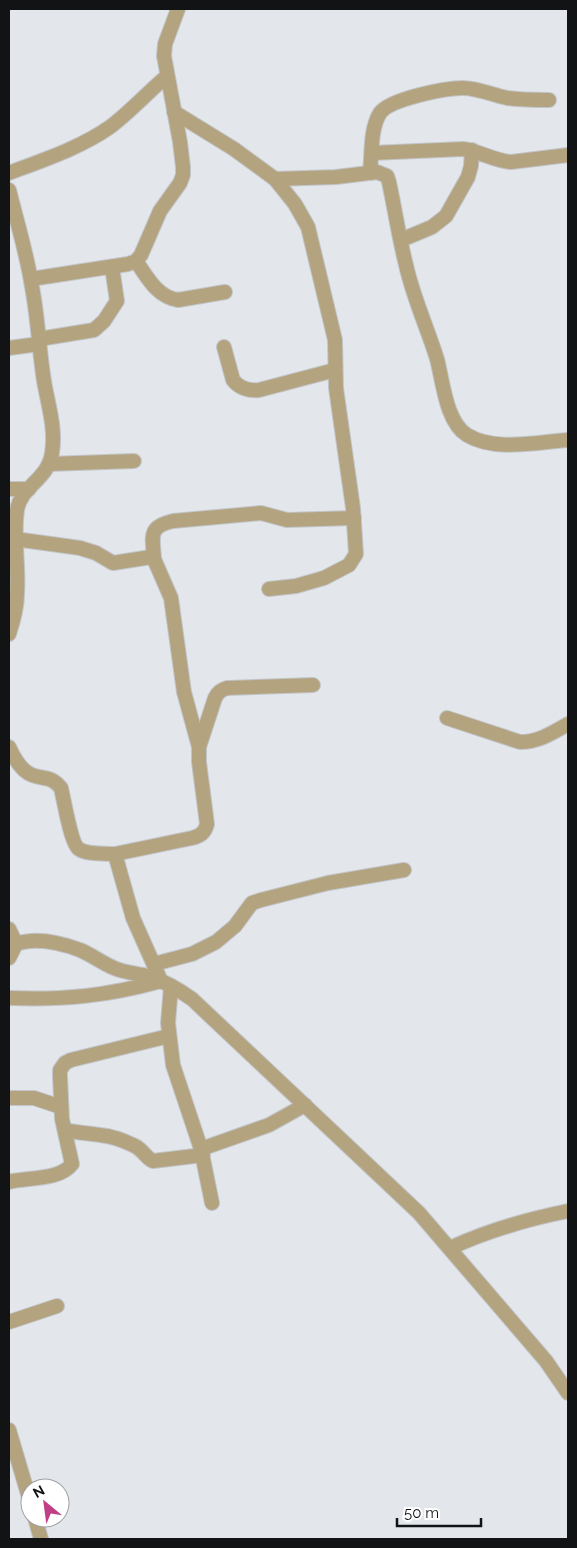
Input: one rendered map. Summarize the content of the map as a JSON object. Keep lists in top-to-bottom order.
{
  "scale_bar": "50 m",
  "north": "top left"
}
